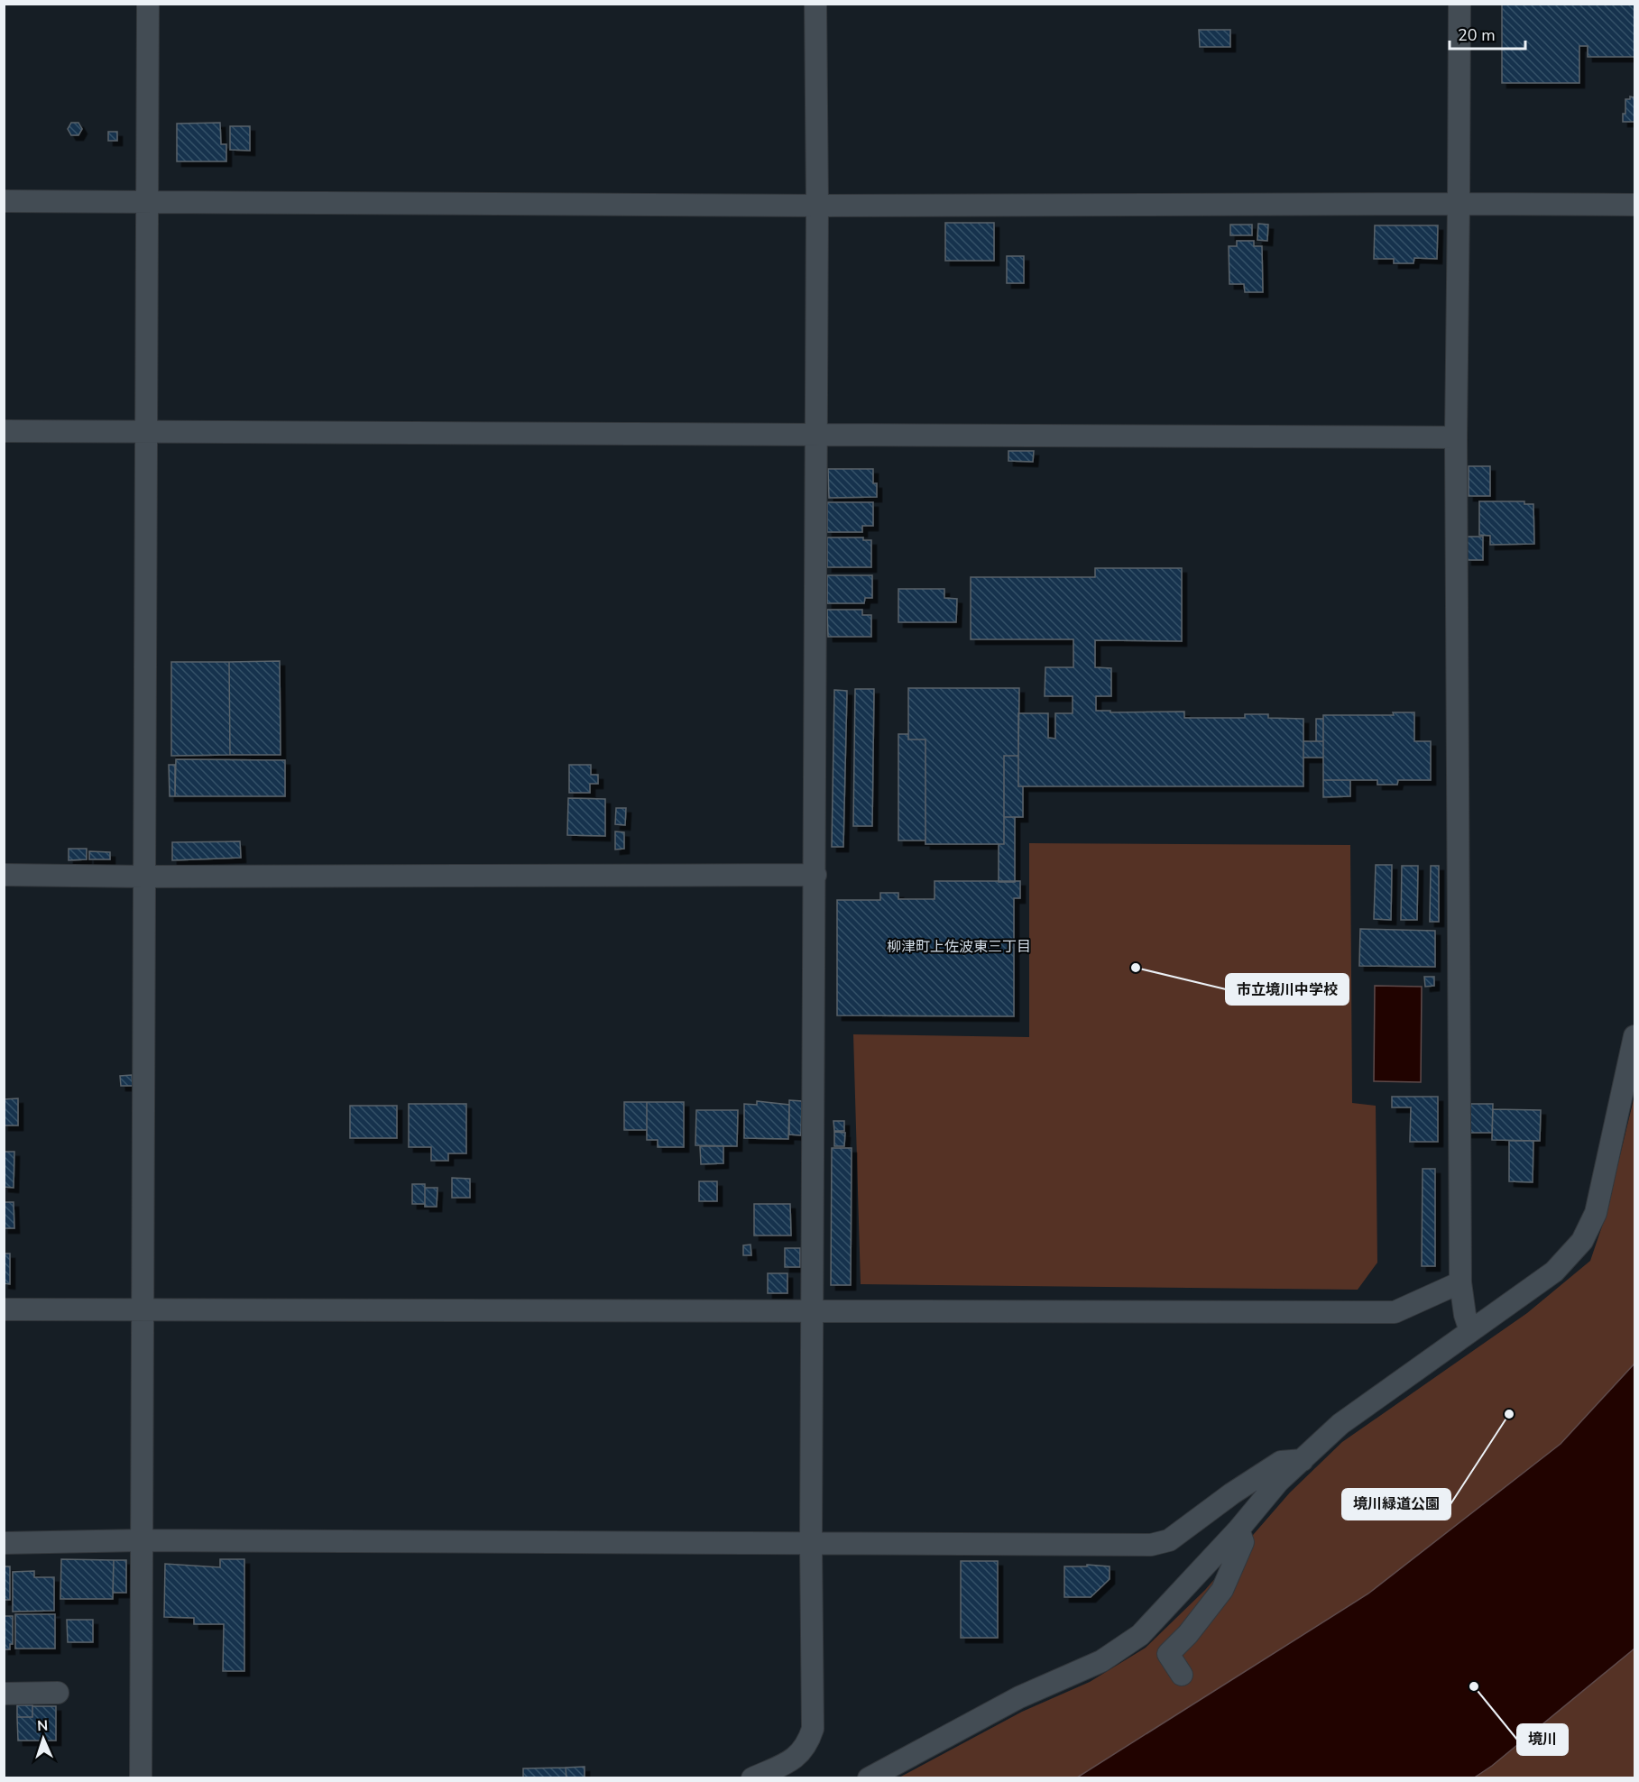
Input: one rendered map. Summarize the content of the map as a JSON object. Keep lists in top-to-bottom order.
{
  "districts": ["柳津町上佐波東三丁目"],
  "places": ["市立境川中学校", "境川緑道公園", "境川"],
  "scale_bar": "20 m",
  "north": "top"
}
